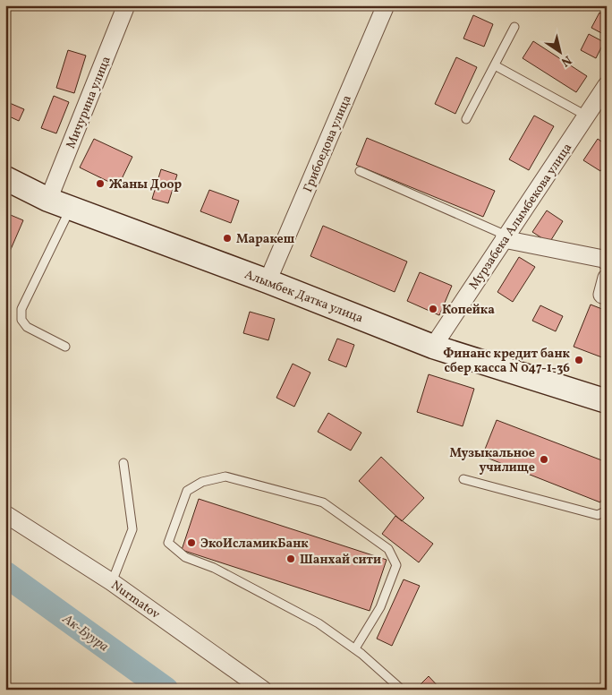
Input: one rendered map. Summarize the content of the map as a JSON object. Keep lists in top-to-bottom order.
{
  "streets": {
    "main road": ["Алымбек Датка улица"],
    "street": [
      "Мичурина улица",
      "Грибоедова улица",
      "Мурзабека Алымбекова улица",
      "Nurmatov"
    ]
  },
  "crossings": [
    ["Мичурина улица", "Алымбек Датка улица"],
    ["Грибоедова улица", "Алымбек Датка улица"],
    ["Мурзабека Алымбекова улица", "Алымбек Датка улица"]
  ],
  "water": ["Ак-Буура"],
  "places": [
    "Жаны Доор",
    "Маракеш",
    "Копейка",
    "Финанс кредит банк сбер касса N 047-1-36",
    "Музыкальное училище",
    "ЭкоИсламикБанк",
    "Шанхай сити"
  ],
  "north": "bottom right"
}
